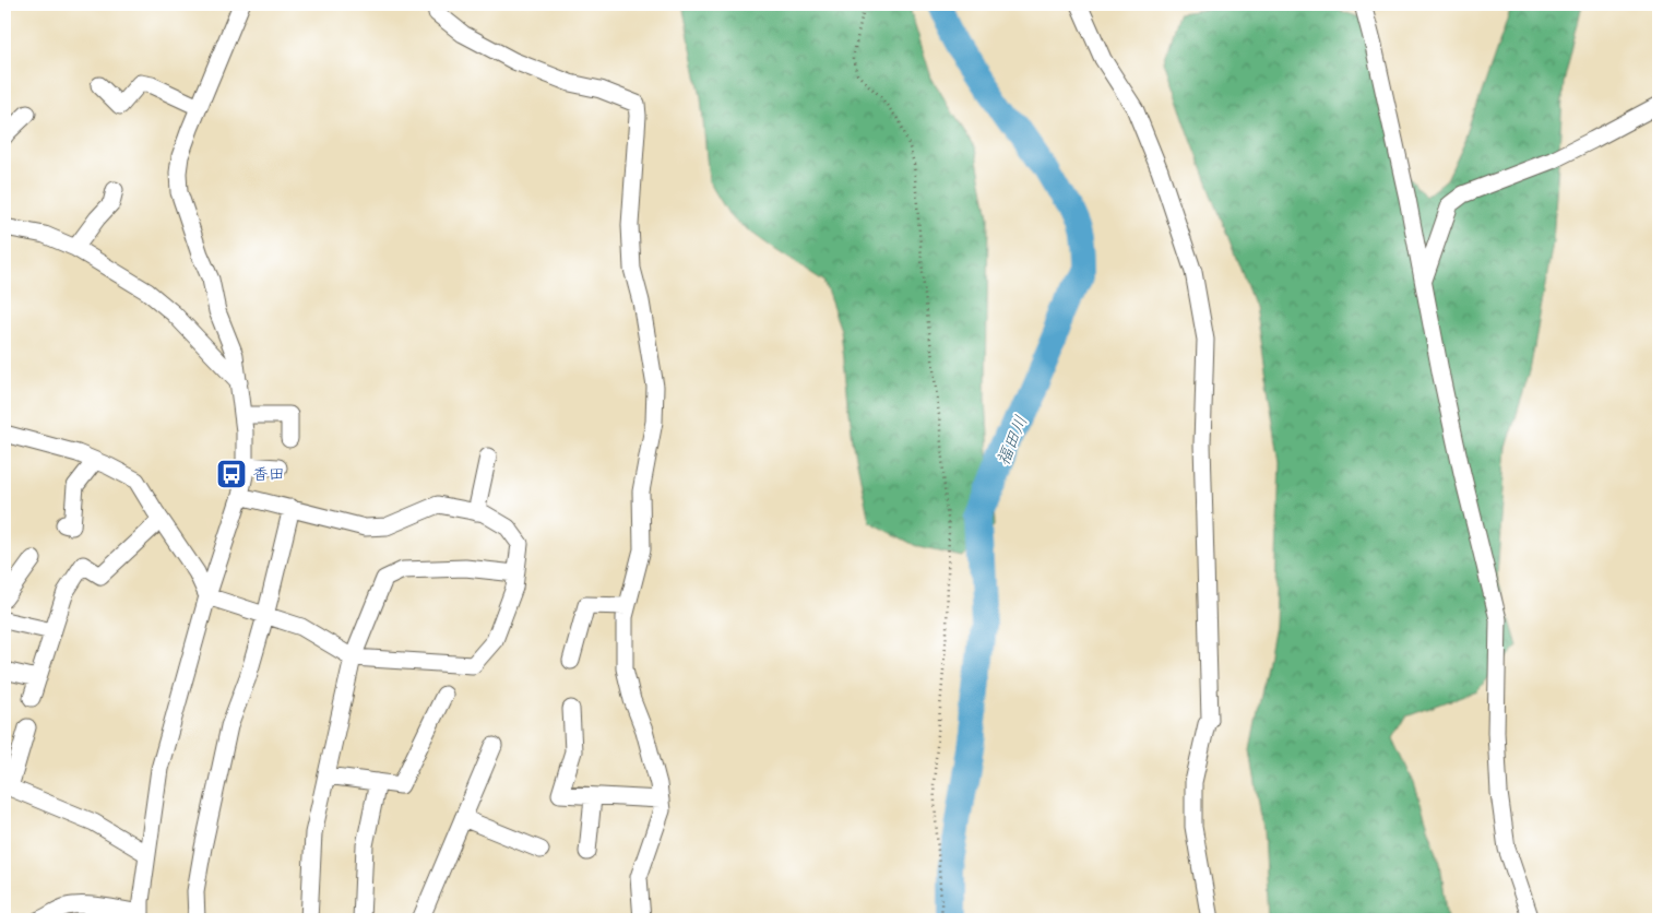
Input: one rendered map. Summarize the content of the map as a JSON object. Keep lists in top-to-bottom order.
{
  "water": ["福田川"],
  "places": {
    "bus stop": ["香田"]
  }
}
